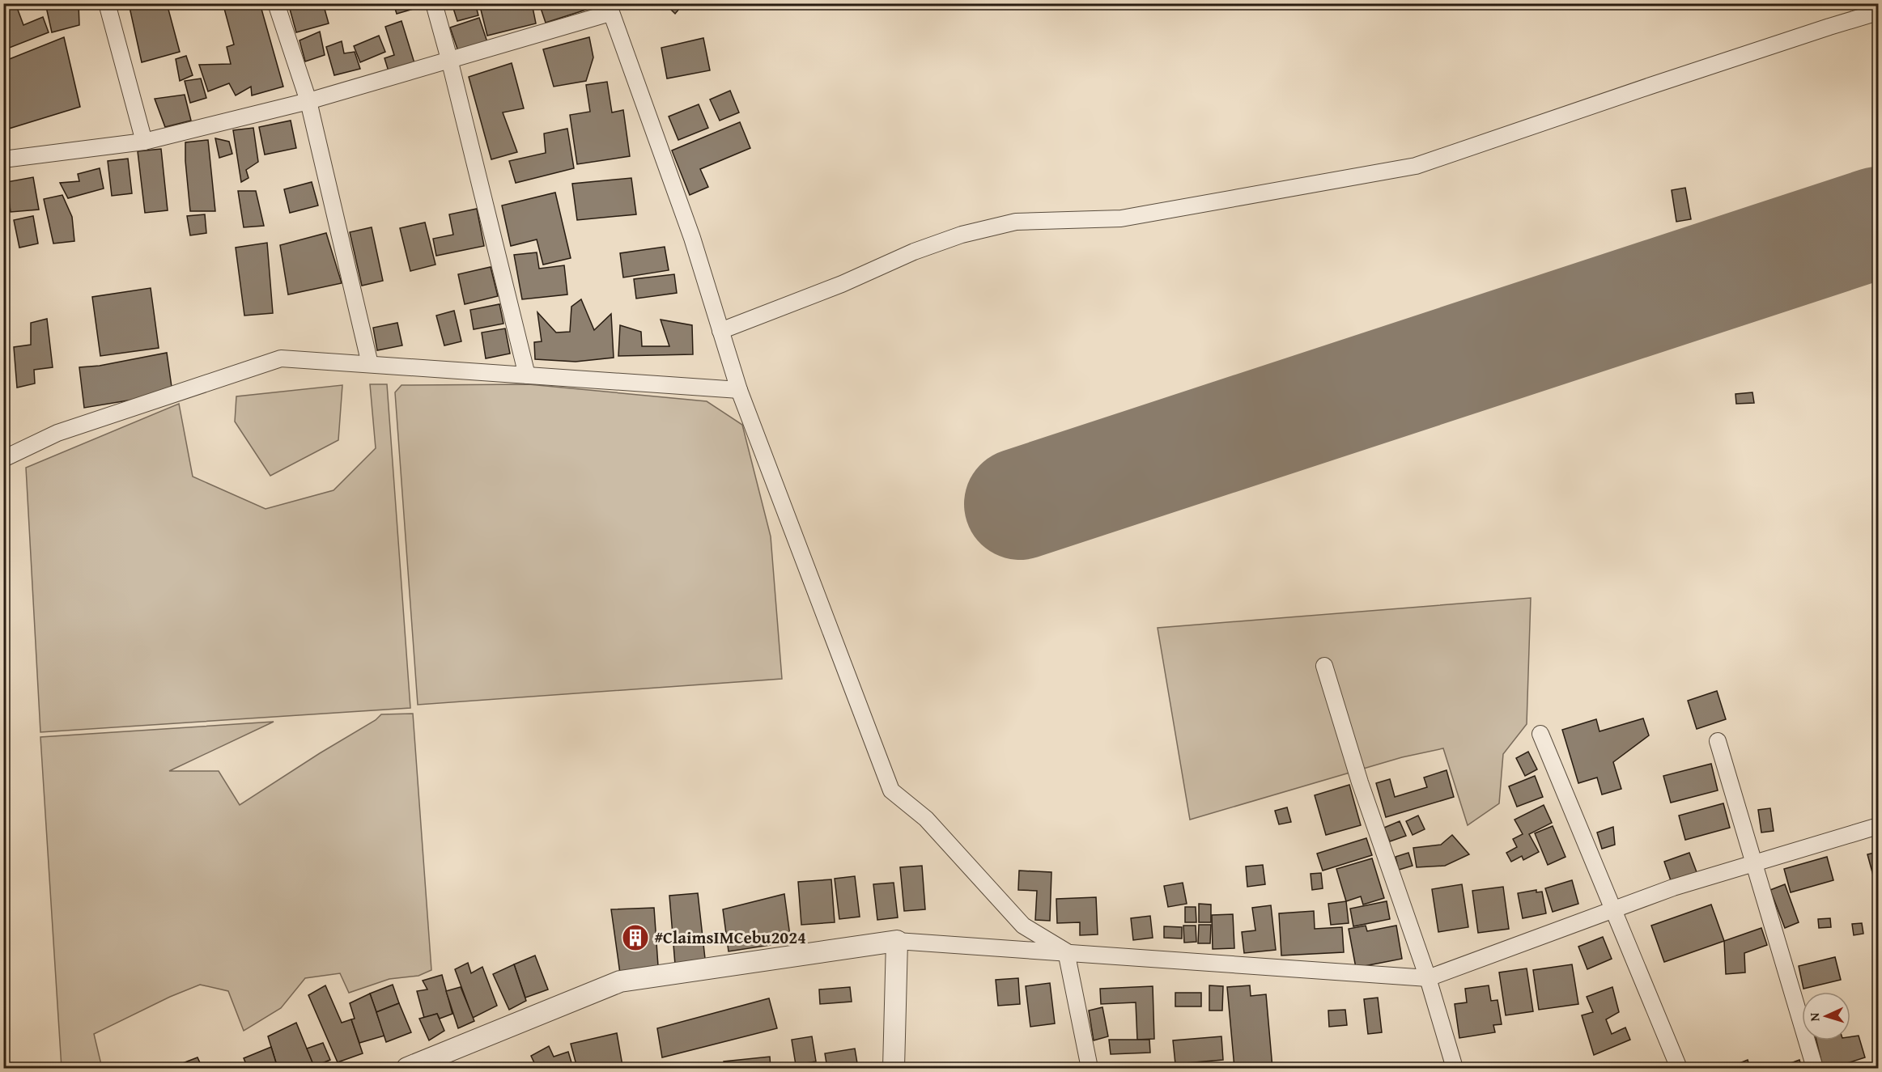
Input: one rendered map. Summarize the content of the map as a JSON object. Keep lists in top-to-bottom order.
{
  "places": {
    "building": ["#ClaimsIMCebu2024"]
  },
  "north": "left"
}
